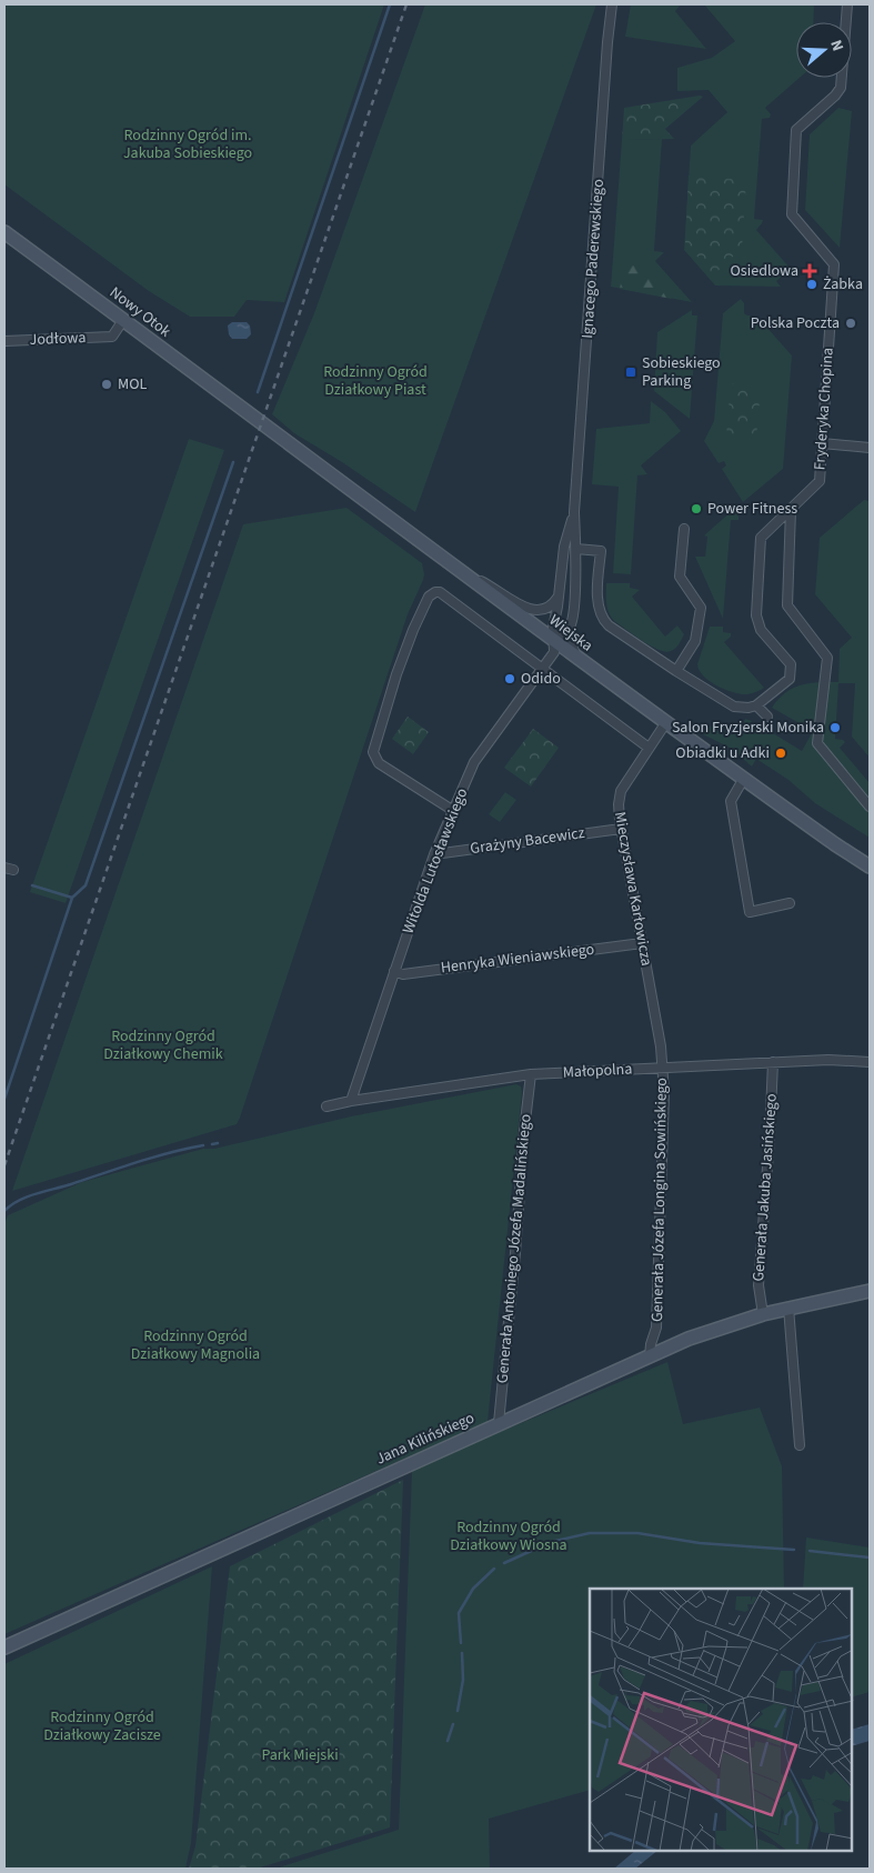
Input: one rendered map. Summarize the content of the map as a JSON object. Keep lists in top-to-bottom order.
{
  "streets": {
    "main road": ["Nowy Otok", "Wiejska", "Jana Kilińskiego"],
    "street": [
      "Ignacego Paderewskiego",
      "Jodłowa",
      "Fryderyka Chopina",
      "Grażyny Bacewicz",
      "Witolda Lutosławskiego",
      "Mieczysława Karłowicza",
      "Henryka Wieniawskiego",
      "Małopolna",
      "Generała Jakuba Jasińskiego",
      "Generała Józefa Longina Sowińskiego",
      "Generała Antoniego Józefa Madalińskiego"
    ]
  },
  "crossings": [
    ["Nowy Otok", "Jodłowa"],
    ["Nowy Otok", "Wiejska"],
    ["Wiejska", "Witolda Lutosławskiego"],
    ["Wiejska", "Mieczysława Karłowicza"],
    ["Grażyny Bacewicz", "Witolda Lutosławskiego"],
    ["Grażyny Bacewicz", "Mieczysława Karłowicza"],
    ["Witolda Lutosławskiego", "Henryka Wieniawskiego"],
    ["Witolda Lutosławskiego", "Małopolna"],
    ["Mieczysława Karłowicza", "Henryka Wieniawskiego"],
    ["Mieczysława Karłowicza", "Małopolna"],
    ["Mieczysława Karłowicza", "Generała Józefa Longina Sowińskiego"],
    ["Małopolna", "Generała Jakuba Jasińskiego"],
    ["Małopolna", "Generała Józefa Longina Sowińskiego"],
    ["Małopolna", "Generała Antoniego Józefa Madalińskiego"],
    ["Generała Jakuba Jasińskiego", "Jana Kilińskiego"],
    ["Generała Józefa Longina Sowińskiego", "Jana Kilińskiego"],
    ["Generała Antoniego Józefa Madalińskiego", "Jana Kilińskiego"]
  ],
  "parks": [
    "Rodzinny Ogród im. Jakuba Sobieskiego",
    "Rodzinny Ogród Działkowy Piast",
    "Rodzinny Ogród Działkowy Chemik",
    "Rodzinny Ogród Działkowy Magnolia",
    "Rodzinny Ogród Działkowy Wiosna",
    "Rodzinny Ogród Działkowy Zacisze",
    "Park Miejski"
  ],
  "places": {
    "health": ["Osiedlowa"],
    "other": [
      "Żabka",
      "Polska Poczta",
      "MOL",
      "Power Fitness",
      "Odido",
      "Salon Fryzjerski Monika",
      "Obiadki u Adki"
    ],
    "transit": ["Sobieskiego Parking"]
  },
  "north": "right"
}
